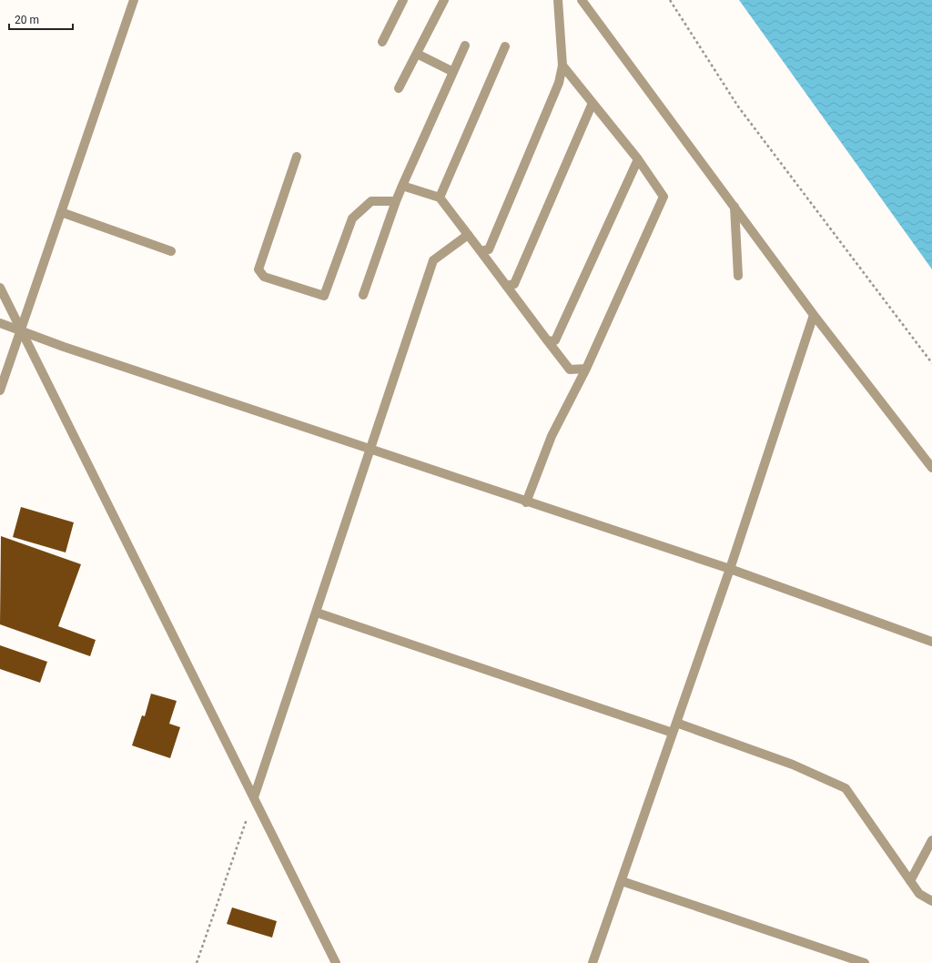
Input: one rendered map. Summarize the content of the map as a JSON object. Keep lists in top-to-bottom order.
{
  "scale_bar": "20 m"
}
